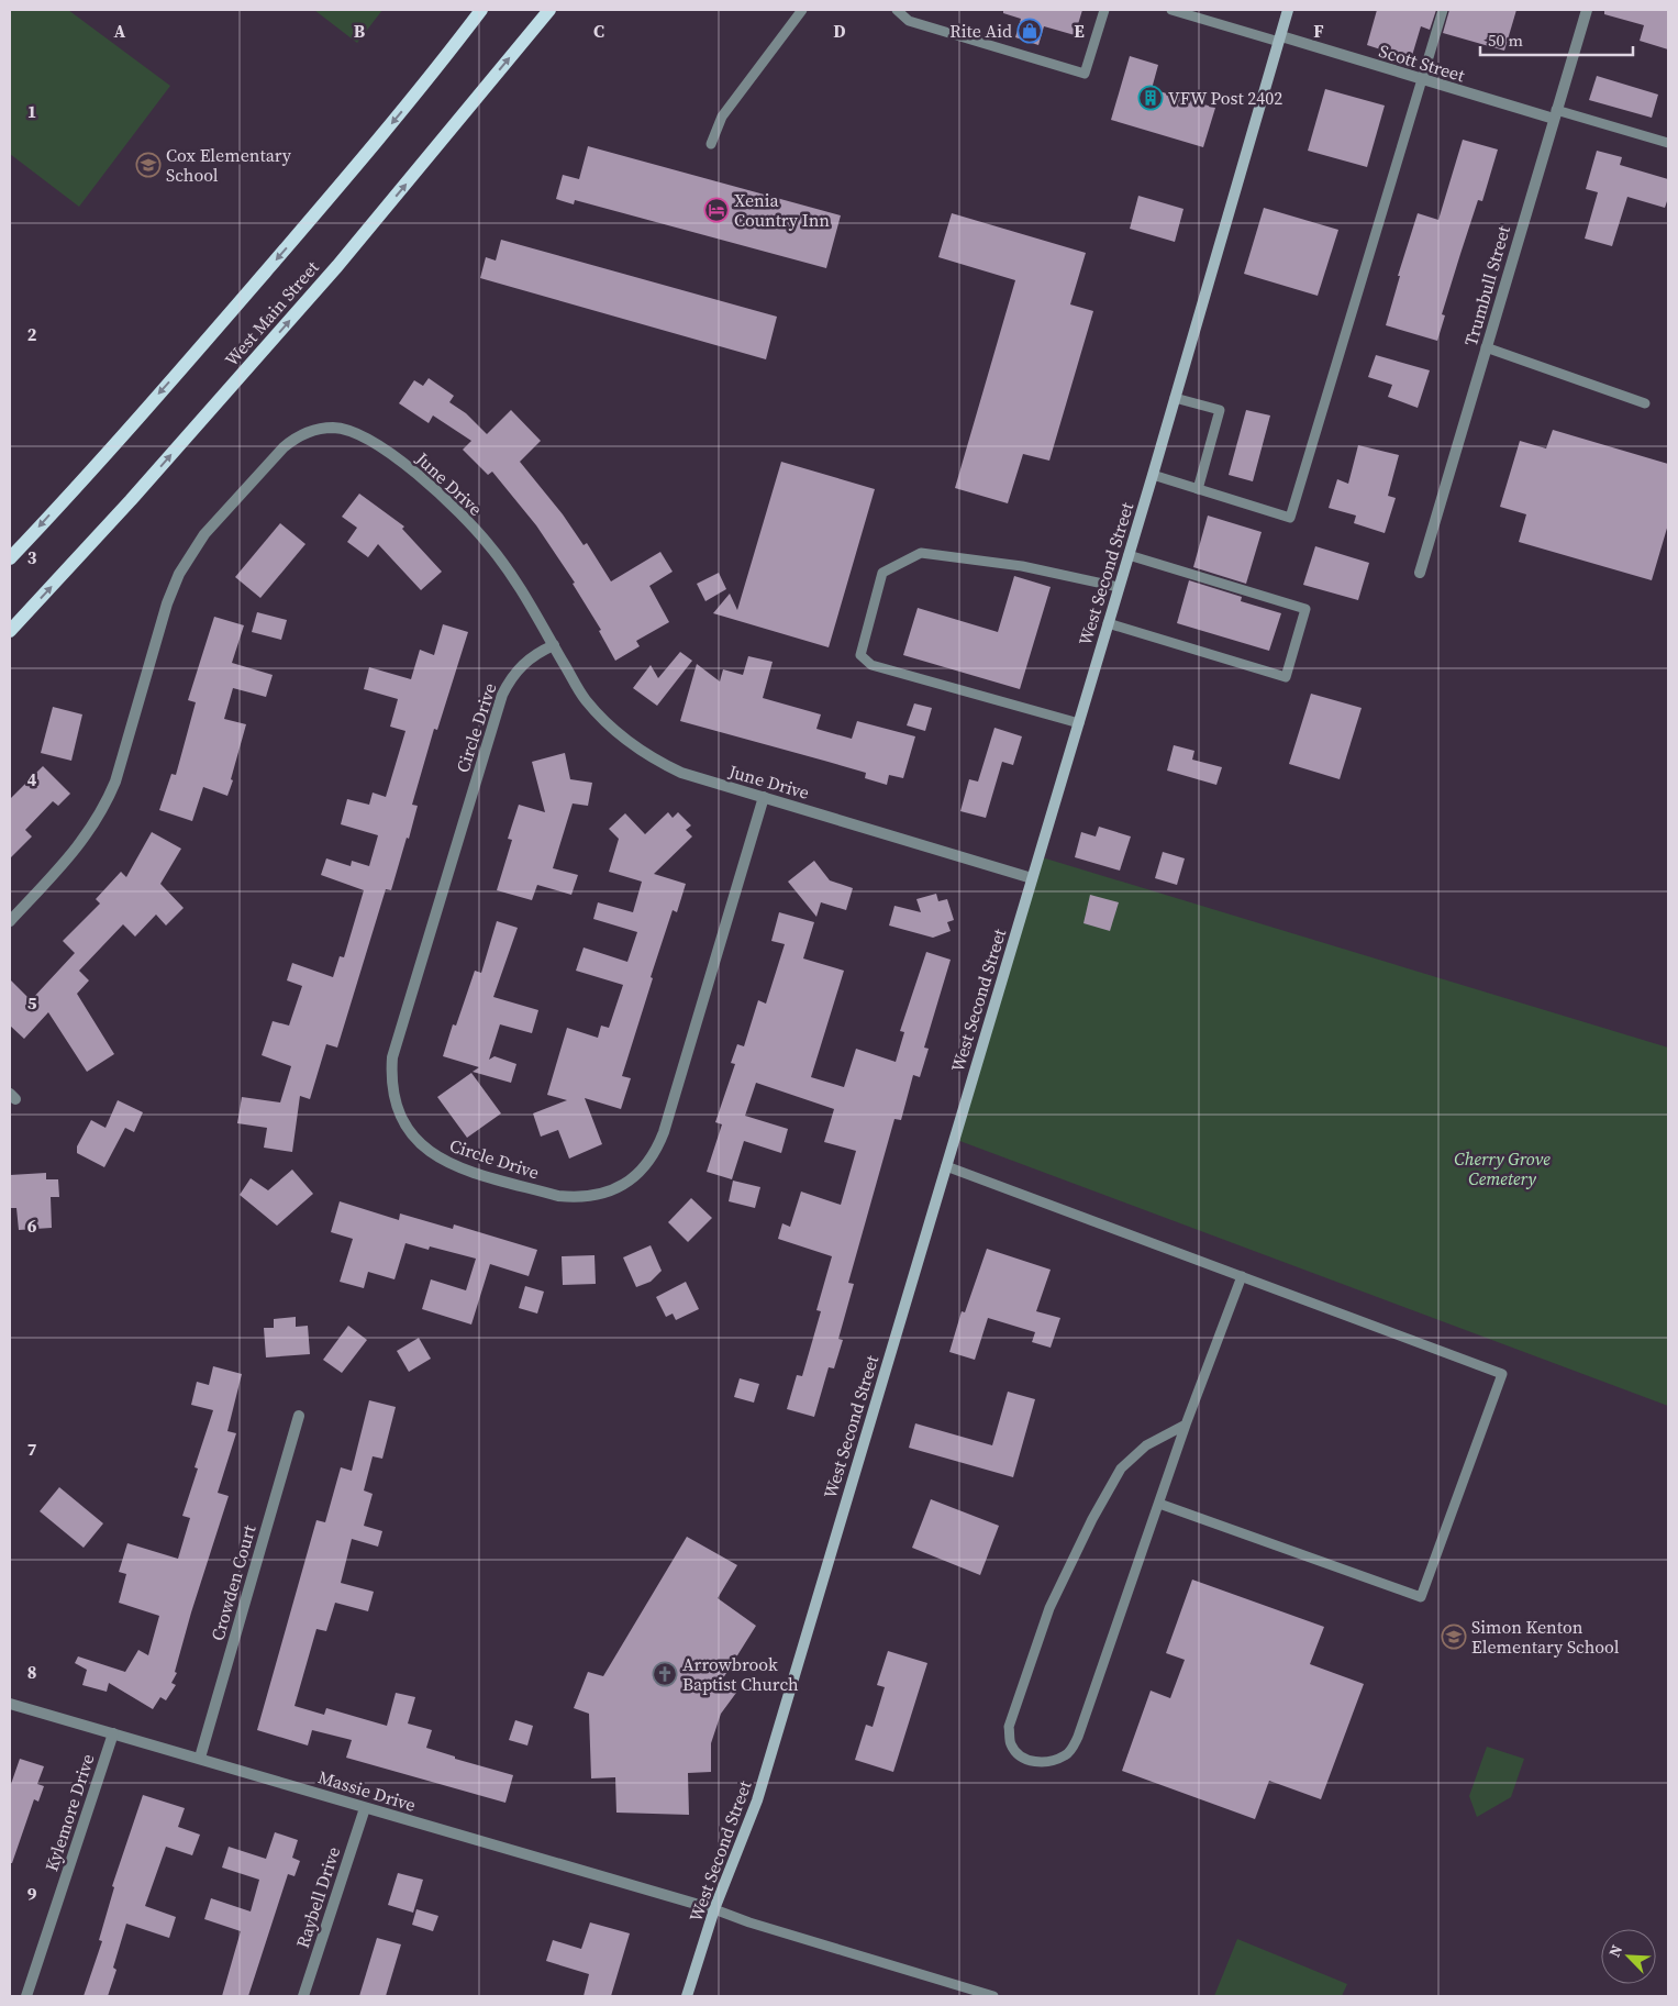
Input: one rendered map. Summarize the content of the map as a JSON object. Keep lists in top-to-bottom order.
{
  "streets": {
    "main road": ["West Main Street", "West Second Street"],
    "street": [
      "Scott Street",
      "Trumbull Street",
      "June Drive",
      "Circle Drive",
      "Crowden Court",
      "Massie Drive",
      "Kylemore Drive",
      "Raybell Drive"
    ]
  },
  "crossings": [
    ["Scott Street", "Trumbull Street"],
    ["Scott Street", "West Second Street"],
    ["June Drive", "West Second Street"],
    ["June Drive", "Circle Drive"],
    ["West Second Street", "Massie Drive"],
    ["Crowden Court", "Massie Drive"],
    ["Massie Drive", "Kylemore Drive"],
    ["Massie Drive", "Raybell Drive"]
  ],
  "parks": ["Cherry Grove Cemetery"],
  "places": {
    "shop": ["Rite Aid"],
    "building": ["VFW Post 2402"],
    "school or university": ["Cox Elementary School", "Simon Kenton Elementary School"],
    "hotel": ["Xenia Country Inn"],
    "church": ["Arrowbrook Baptist Church"]
  },
  "scale_bar": "50 m",
  "north": "top left",
  "grid": {
    "columns": [
      "A",
      "B",
      "C",
      "D",
      "E",
      "F"
    ],
    "rows": [
      "1",
      "2",
      "3",
      "4",
      "5",
      "6",
      "7",
      "8",
      "9"
    ]
  }
}
